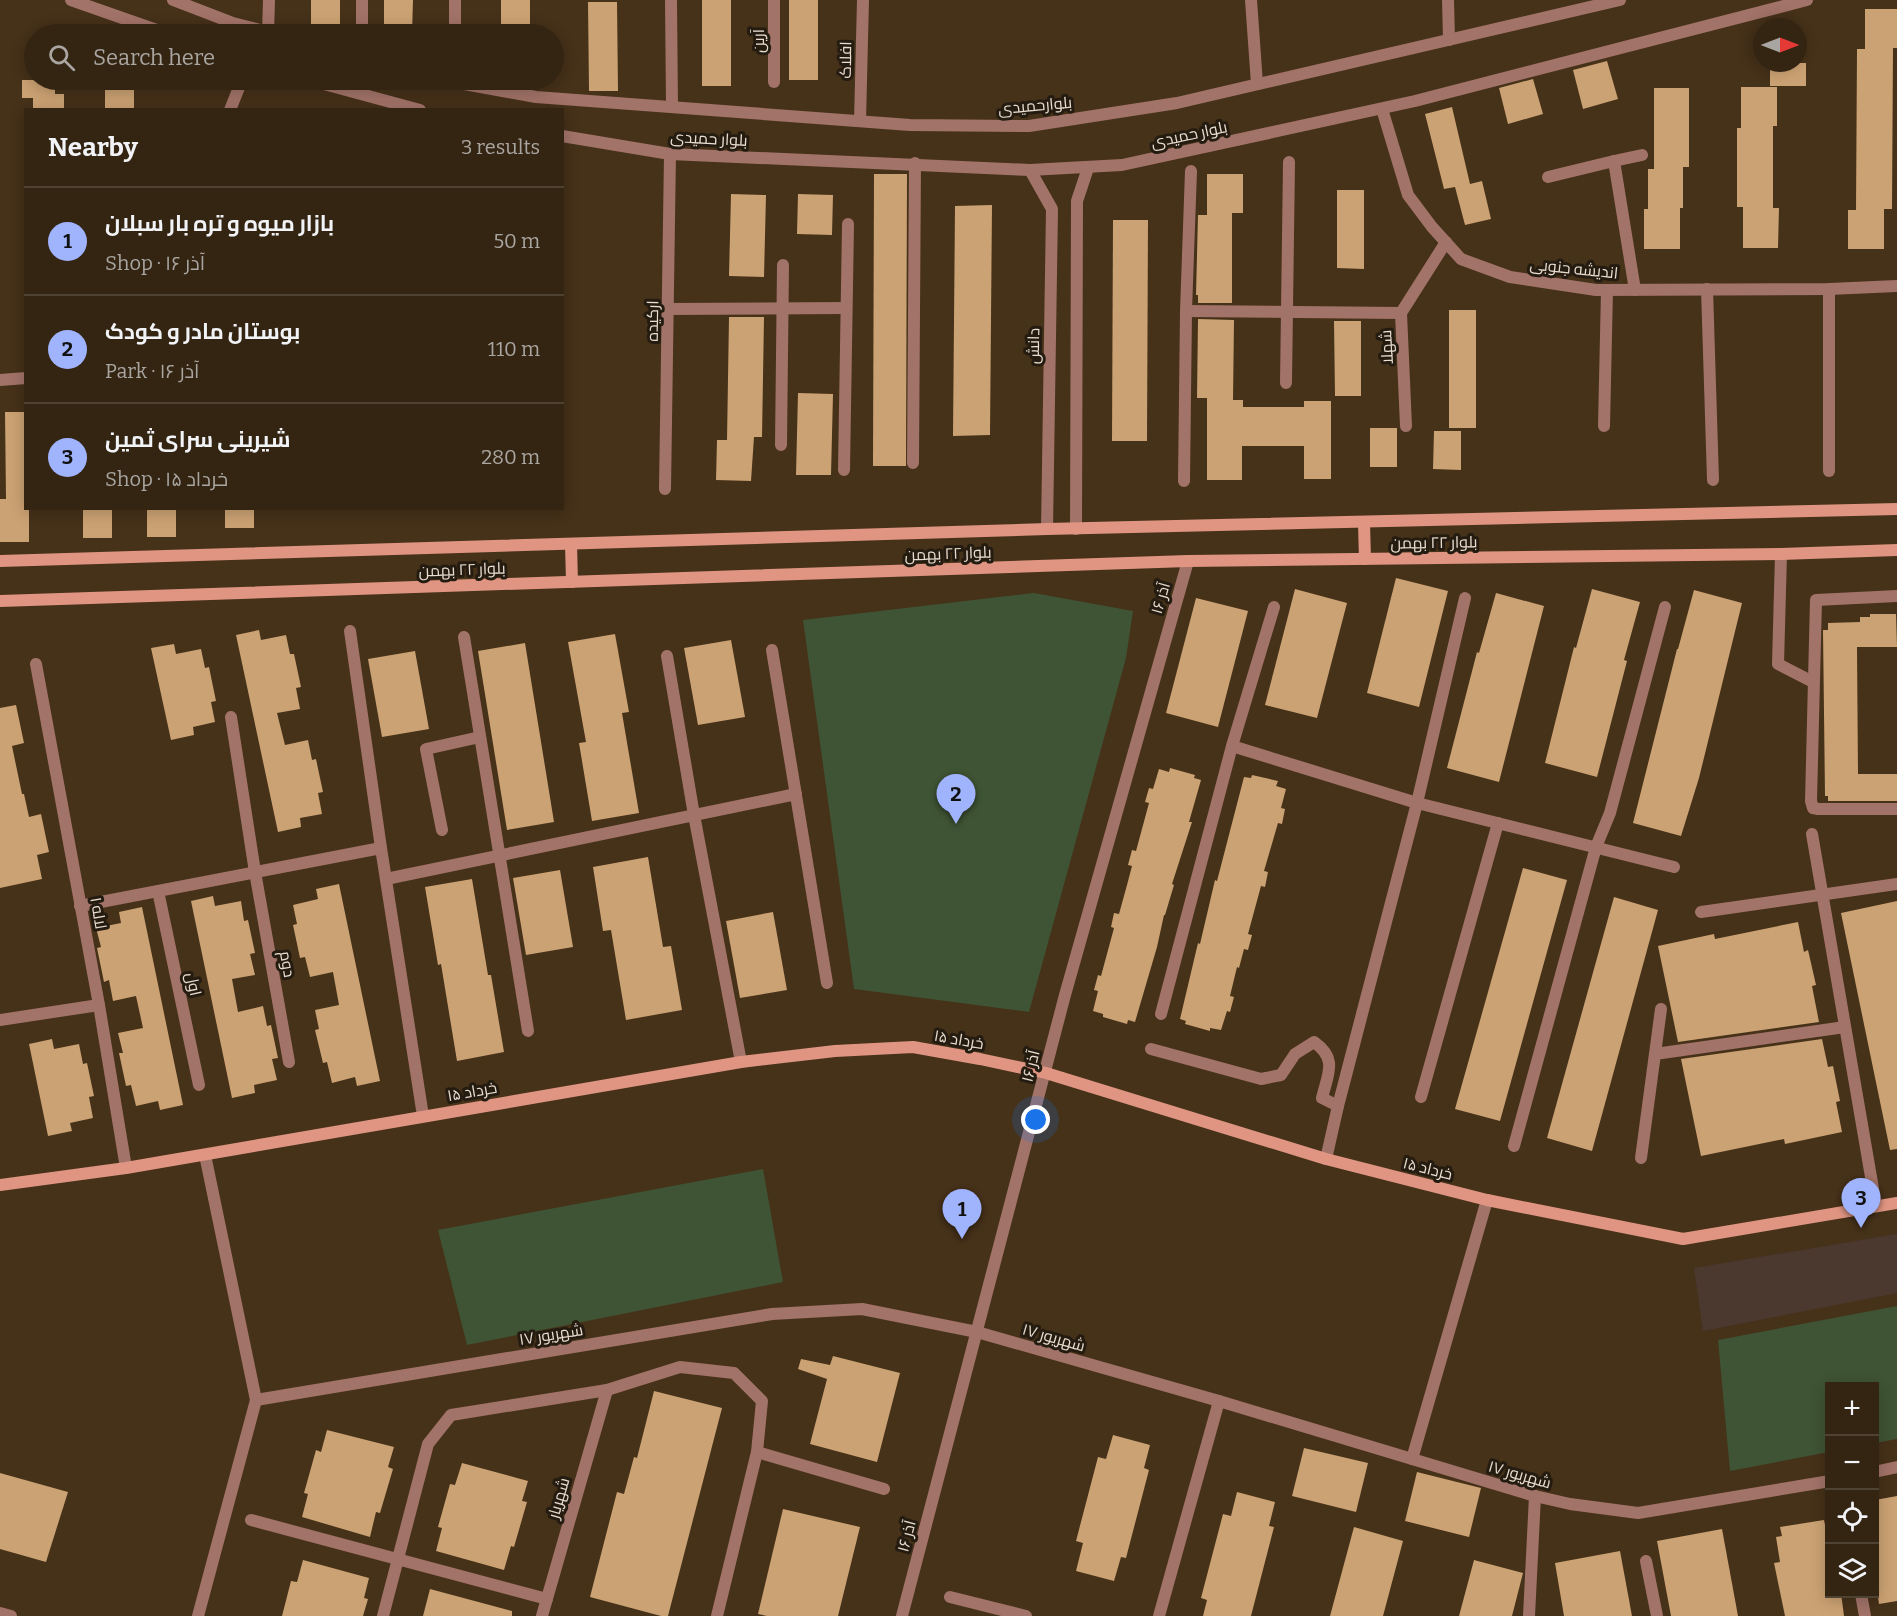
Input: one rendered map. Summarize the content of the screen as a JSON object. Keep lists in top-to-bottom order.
{
  "streets": {
    "main road": ["بلوار ۲۲ بهمن", "۱۵ خرداد"],
    "street": [
      "آرین",
      "افلاک",
      "بلوارحمیدی",
      "بلوار حمیدی",
      "اندیشه جنوبی",
      "ارکیده",
      "دانش",
      "شهلا",
      "۱۶ آذر",
      "لاله ۱",
      "دوم",
      "اول",
      "۱۷ شهریور",
      "شهریار"
    ]
  },
  "crossings": [
    ["افلاک", "بلوارحمیدی"],
    ["بلوار حمیدی", "اندیشه جنوبی"],
    ["بلوار حمیدی", "ارکیده"],
    ["بلوار حمیدی", "دانش"],
    ["اندیشه جنوبی", "شهلا"],
    ["دانش", "بلوار ۲۲ بهمن"],
    ["بلوار ۲۲ بهمن", "۱۶ آذر"],
    ["۱۶ آذر", "۱۵ خرداد"],
    ["۱۶ آذر", "۱۷ شهریور"],
    ["لاله ۱", "۱۵ خرداد"]
  ],
  "north": "right",
  "page": {
    "search": "Search here",
    "heading": ["Nearby", "3 results"],
    "list": [
      {
        "mark": "1",
        "name": "بازار میوه و تره بار سبلان",
        "note": "Shop · ۱۶ آذر",
        "value": "50 m"
      },
      {
        "mark": "2",
        "name": "بوستان مادر و کودک",
        "note": "Park · ۱۶ آذر",
        "value": "110 m"
      },
      {
        "mark": "3",
        "name": "شیرینی سرای ثمین",
        "note": "Shop · ۱۵ خرداد",
        "value": "280 m"
      }
    ],
    "pins": ["2", "3", "1"],
    "map_buttons": ["+", "−"]
  }
}
